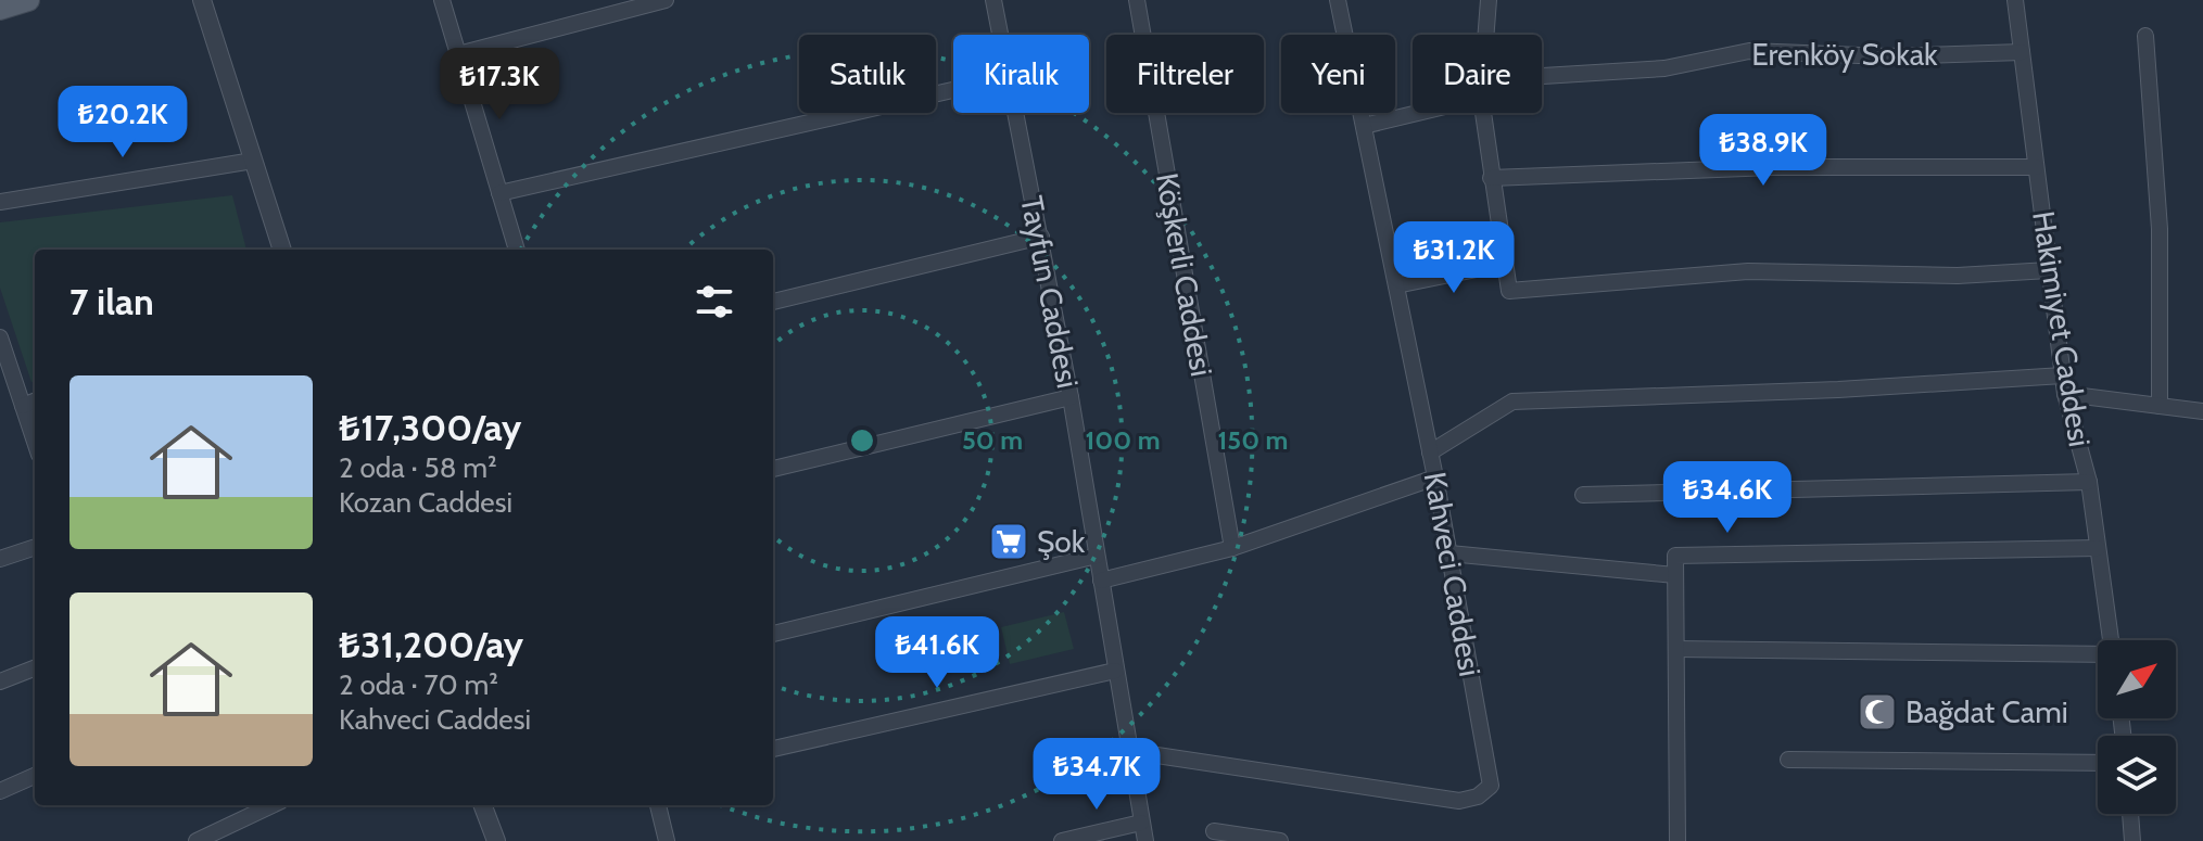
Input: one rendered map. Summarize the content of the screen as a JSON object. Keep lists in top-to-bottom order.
{
  "streets": {
    "street": [
      "Erenköy Sokak",
      "Köşkerli Caddesi",
      "Tayfun Caddesi",
      "Hakimiyet Caddesi",
      "Kahveci Caddesi"
    ]
  },
  "crossings": [
    ["Erenköy Sokak", "Hakimiyet Caddesi"],
    ["Erenköy Sokak", "Kahveci Caddesi"],
    ["Tayfun Caddesi", "Kahveci Caddesi"]
  ],
  "places": {
    "supermarket": ["Şok"],
    "mosque": ["Bağdat Cami"]
  },
  "north": "top right",
  "page": {
    "chip": [
      "Satılık",
      "Kiralık",
      "Filtreler",
      "Yeni",
      "Daire"
    ],
    "price": [
      "₺17.3K",
      "₺20.2K",
      "₺38.9K",
      "₺31.2K",
      "₺34.6K",
      "₺41.6K",
      "₺34.7K"
    ],
    "heading": "7 ilan",
    "list": [
      {
        "name": "₺17,300/ay",
        "note": "2 oda · 58 m² · Kozan Caddesi"
      },
      {
        "name": "₺31,200/ay",
        "note": "2 oda · 70 m² · Kahveci Caddesi"
      }
    ]
  },
  "rings": ["50 m", "100 m", "150 m"]
}
